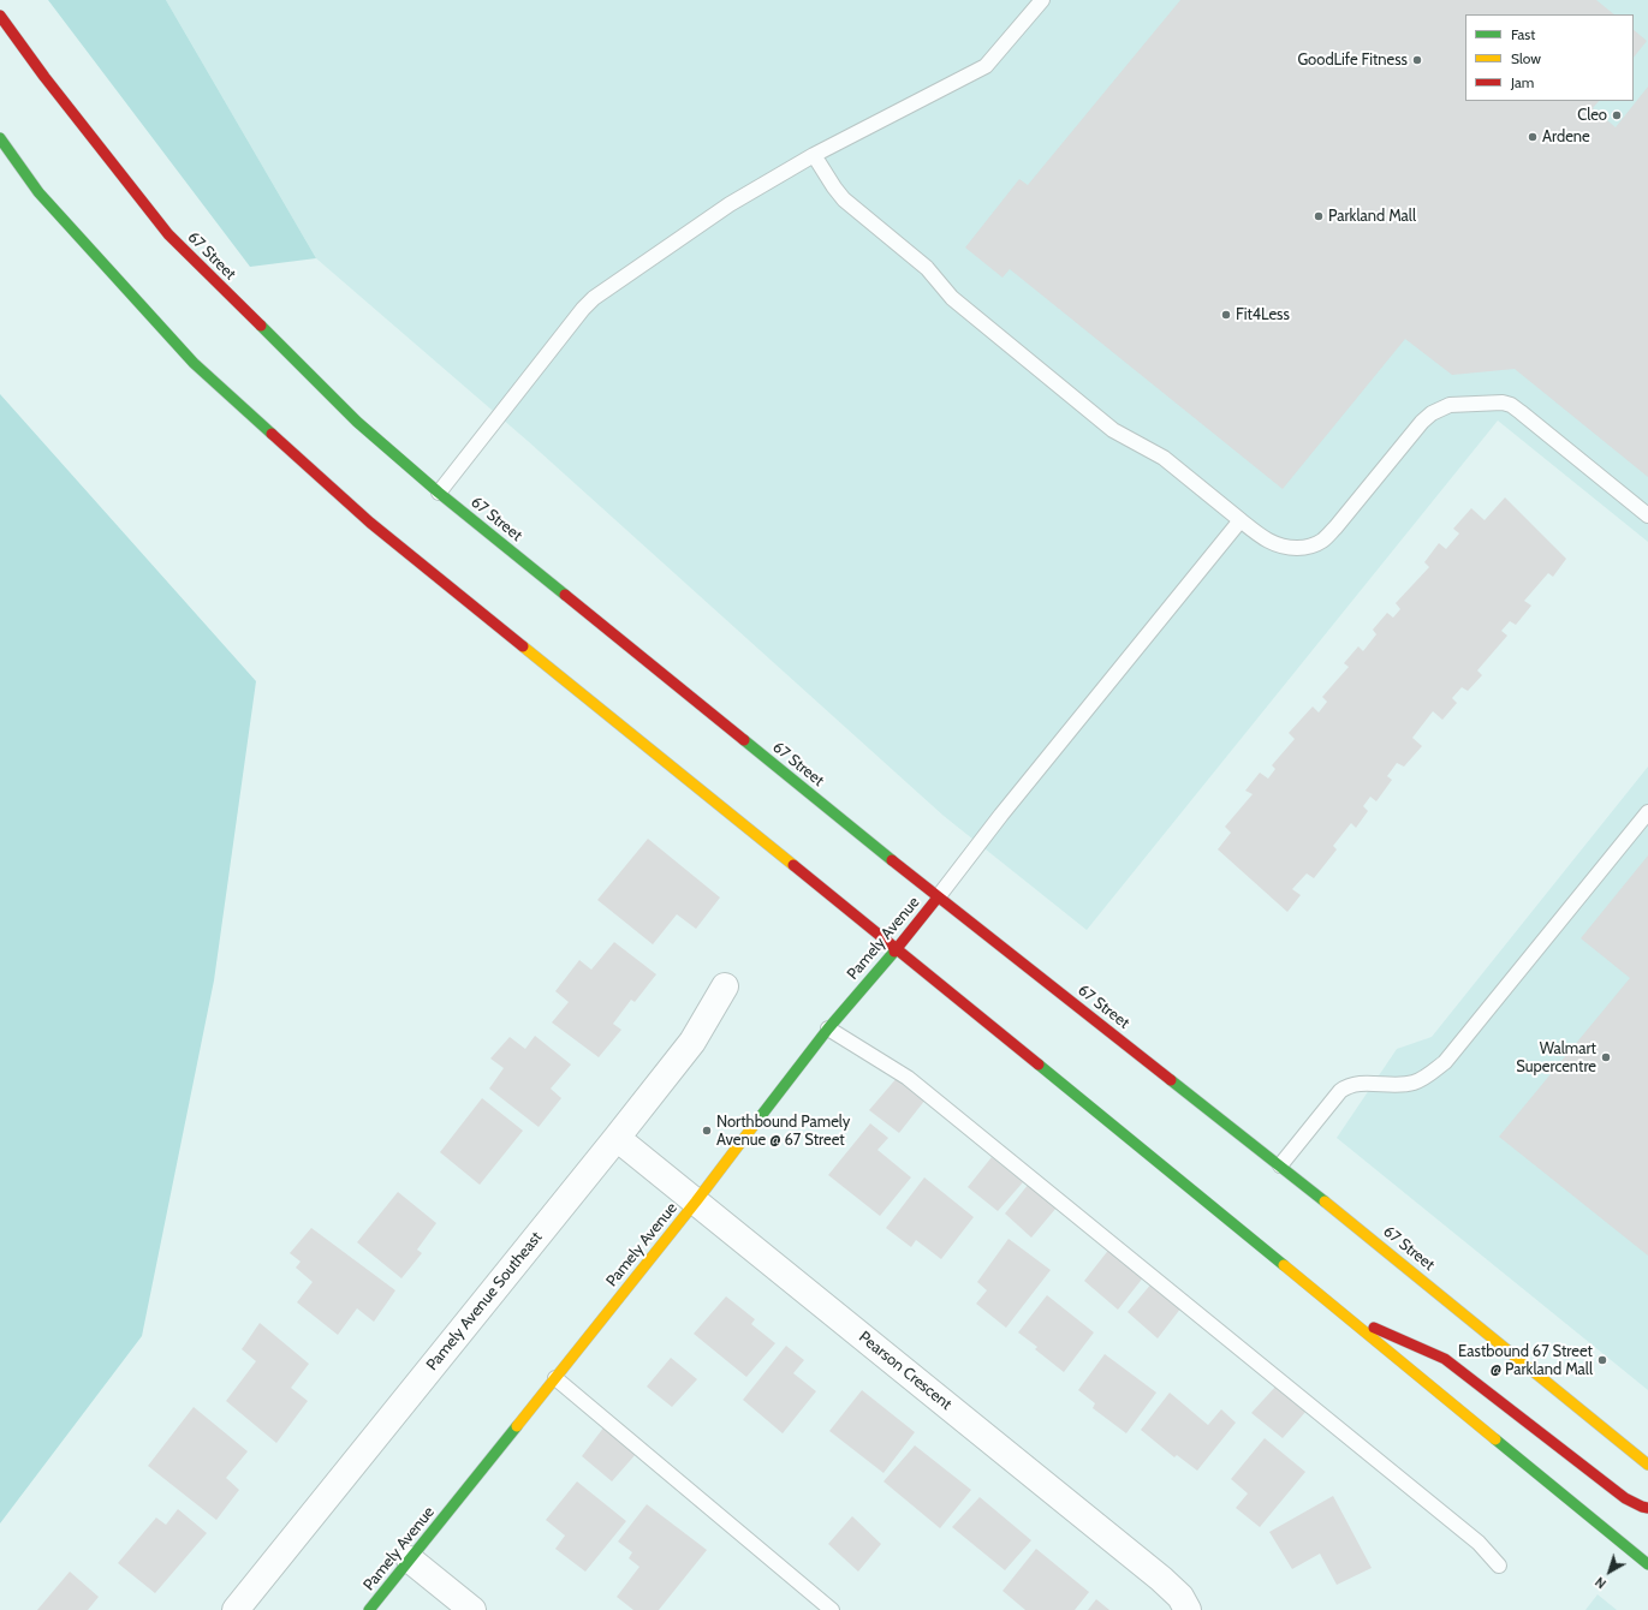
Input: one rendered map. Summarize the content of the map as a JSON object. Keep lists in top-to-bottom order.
{
  "streets": {
    "main road": ["67 Street", "Pamely Avenue"],
    "street": ["Pamely Avenue Southeast", "Pearson Crescent"]
  },
  "crossings": [
    ["67 Street", "Pamely Avenue"],
    ["Pamely Avenue", "Pearson Crescent"],
    ["Pamely Avenue Southeast", "Pearson Crescent"]
  ],
  "places": [
    "GoodLife Fitness",
    "Cleo",
    "Ardene",
    "Parkland Mall",
    "Fit4Less",
    "Walmart Supercentre",
    "Northbound Pamely Avenue @ 67 Street",
    "Eastbound 67 Street @ Parkland Mall"
  ],
  "legend": ["Fast", "Slow", "Jam"],
  "north": "bottom left"
}
